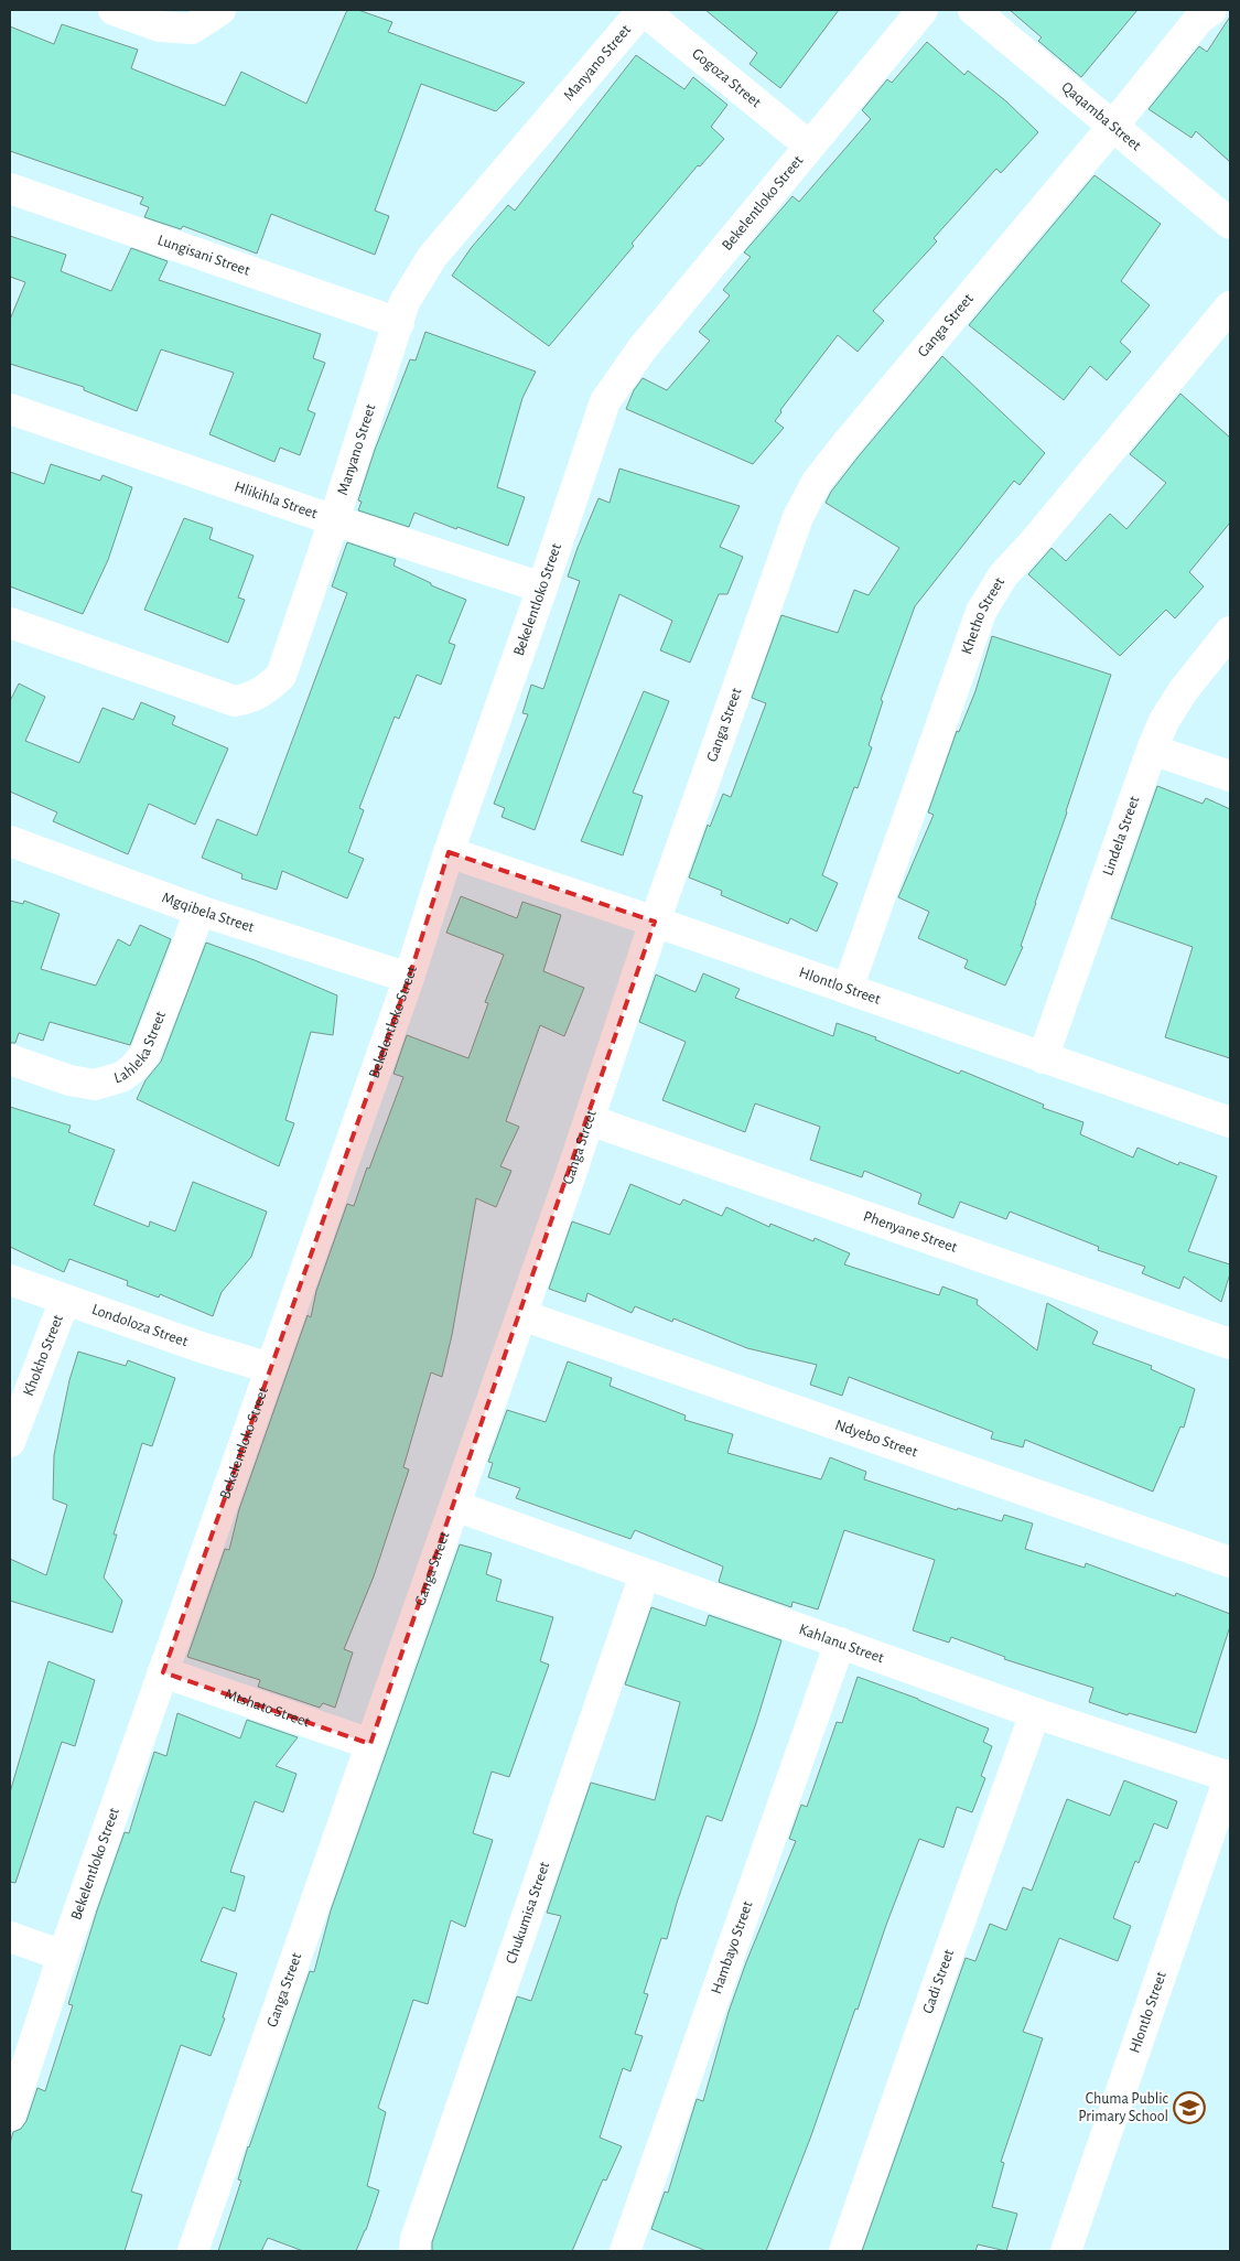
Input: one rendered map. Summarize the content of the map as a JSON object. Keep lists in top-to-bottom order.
{
  "streets": {
    "street": [
      "Manyano Street",
      "Gogoza Street",
      "Qaqamba Street",
      "Bekelentloko Street",
      "Lungisani Street",
      "Ganga Street",
      "Hlikihla Street",
      "Khetho Street",
      "Lindela Street",
      "Mgqibela Street",
      "Hlontlo Street",
      "Lahleka Street",
      "Phenyane Street",
      "Londoloza Street",
      "Khokho Street",
      "Ndyebo Street",
      "Kahlanu Street",
      "Mtshato Street",
      "Chukumisa Street",
      "Hambayo Street",
      "Gadi Street"
    ]
  },
  "crossings": [
    ["Manyano Street", "Gogoza Street"],
    ["Manyano Street", "Lungisani Street"],
    ["Manyano Street", "Hlikihla Street"],
    ["Gogoza Street", "Bekelentloko Street"],
    ["Qaqamba Street", "Ganga Street"],
    ["Bekelentloko Street", "Hlikihla Street"],
    ["Bekelentloko Street", "Mgqibela Street"],
    ["Bekelentloko Street", "Hlontlo Street"],
    ["Bekelentloko Street", "Londoloza Street"],
    ["Bekelentloko Street", "Mtshato Street"],
    ["Ganga Street", "Hlontlo Street"],
    ["Ganga Street", "Phenyane Street"],
    ["Ganga Street", "Ndyebo Street"],
    ["Ganga Street", "Kahlanu Street"],
    ["Ganga Street", "Mtshato Street"],
    ["Khetho Street", "Hlontlo Street"],
    ["Lindela Street", "Hlontlo Street"],
    ["Mgqibela Street", "Lahleka Street"],
    ["Hlontlo Street", "Kahlanu Street"],
    ["Londoloza Street", "Khokho Street"],
    ["Kahlanu Street", "Chukumisa Street"],
    ["Kahlanu Street", "Hambayo Street"],
    ["Kahlanu Street", "Gadi Street"]
  ],
  "places": {
    "school or university": ["Chuma Public Primary School"]
  }
}
